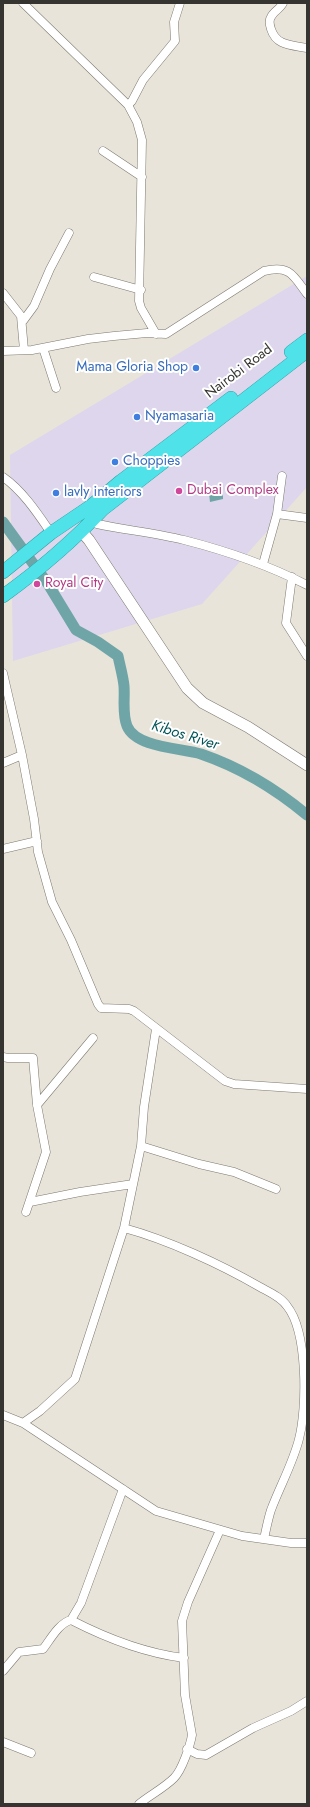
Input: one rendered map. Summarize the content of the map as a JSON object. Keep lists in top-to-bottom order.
{
  "streets": {
    "highway": ["Nairobi Road"]
  },
  "water": ["Kibos River"],
  "places": [
    "Mama Gloria Shop",
    "Nyamasaria",
    "Choppies",
    "Dubai Complex",
    "lavly interiors",
    "Royal City"
  ]
}
